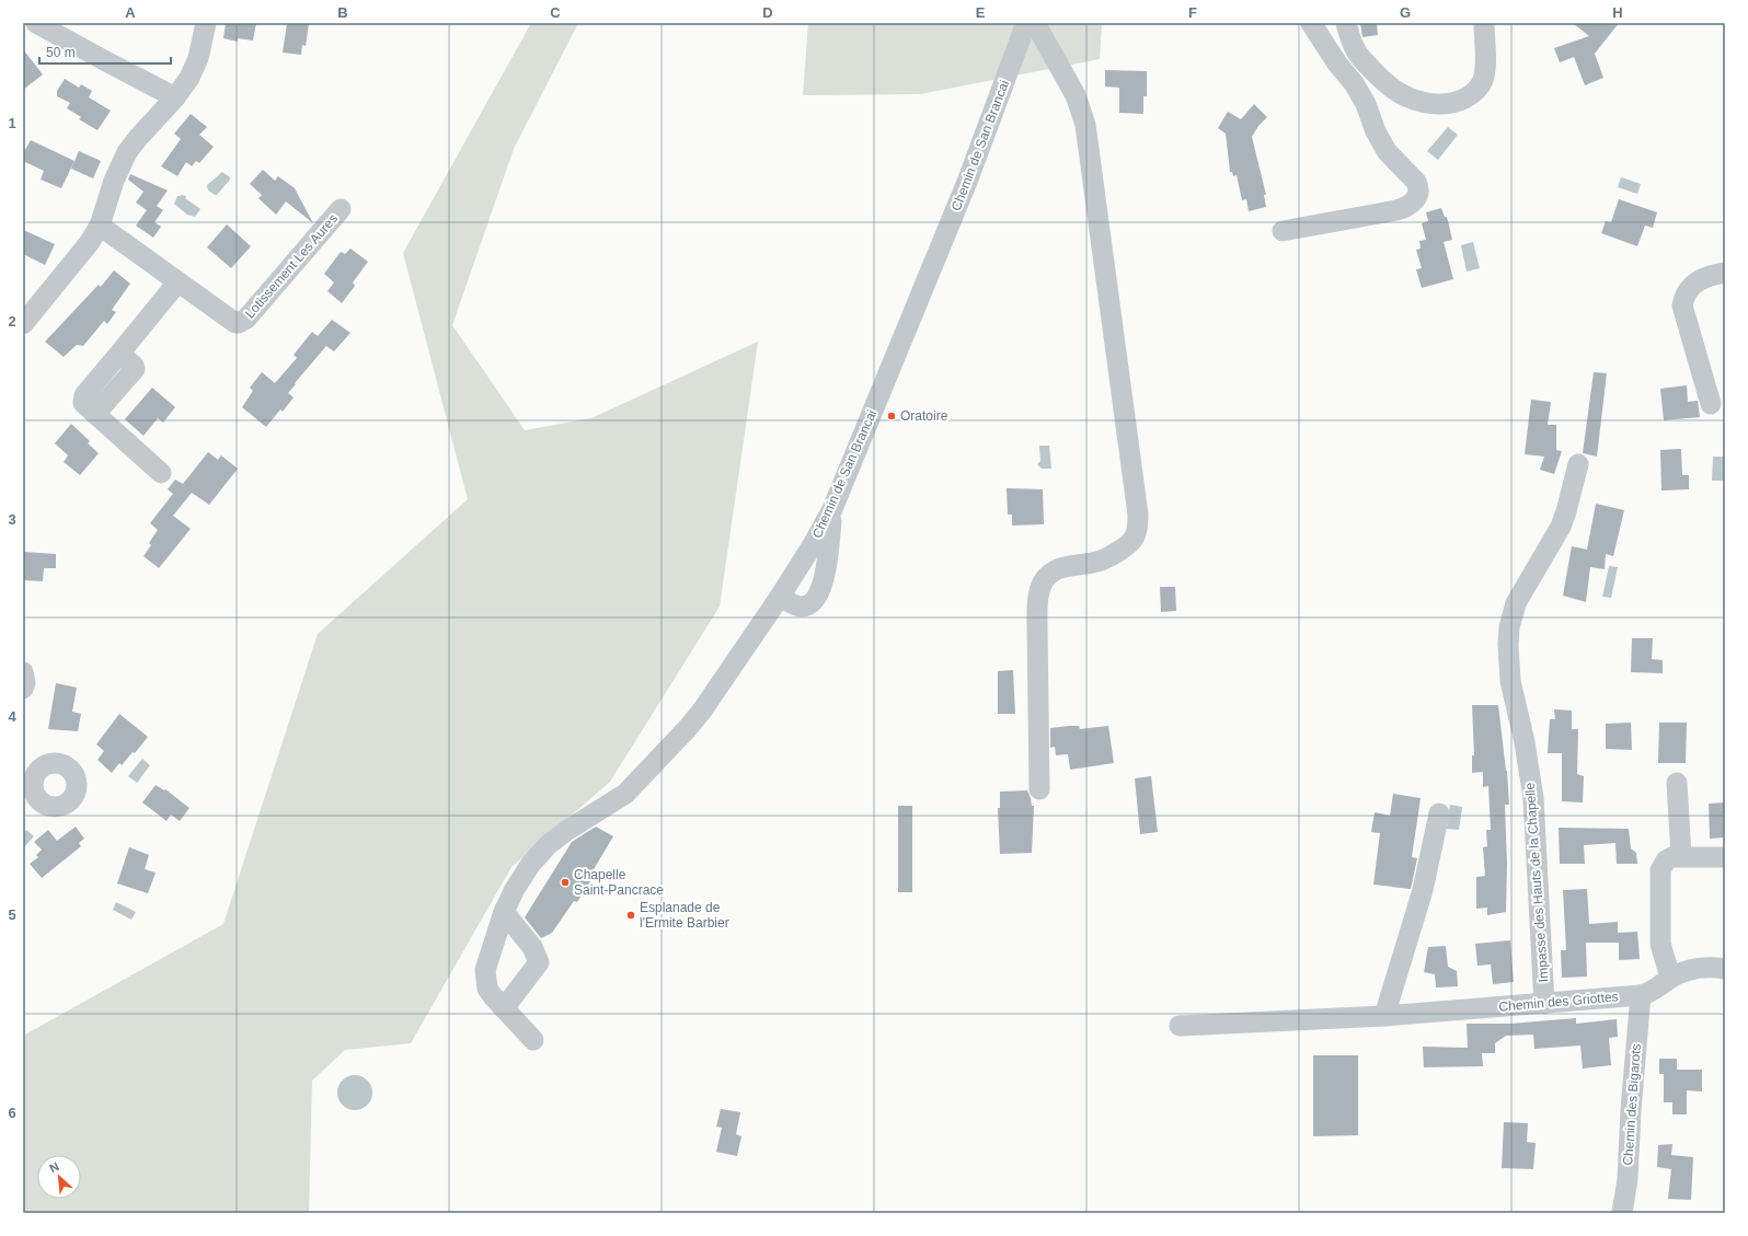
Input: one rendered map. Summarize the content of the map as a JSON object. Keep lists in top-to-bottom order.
{
  "streets": {
    "street": [
      "Chemin de San Brancai",
      "Lotissement Les Aures",
      "Impasse des Hauts de la Chapelle",
      "Chemin des Griottes",
      "Chemin des Bigarots"
    ]
  },
  "crossings": [
    ["Impasse des Hauts de la Chapelle", "Chemin des Griottes"],
    ["Chemin des Griottes", "Chemin des Bigarots"]
  ],
  "places": ["Oratoire", "Chapelle Saint-Pancrace", "Esplanade de l'Ermite Barbier"],
  "scale_bar": "50 m",
  "north": "top left",
  "grid": {
    "columns": [
      "A",
      "B",
      "C",
      "D",
      "E",
      "F",
      "G",
      "H"
    ],
    "rows": [
      "1",
      "2",
      "3",
      "4",
      "5",
      "6"
    ]
  }
}
